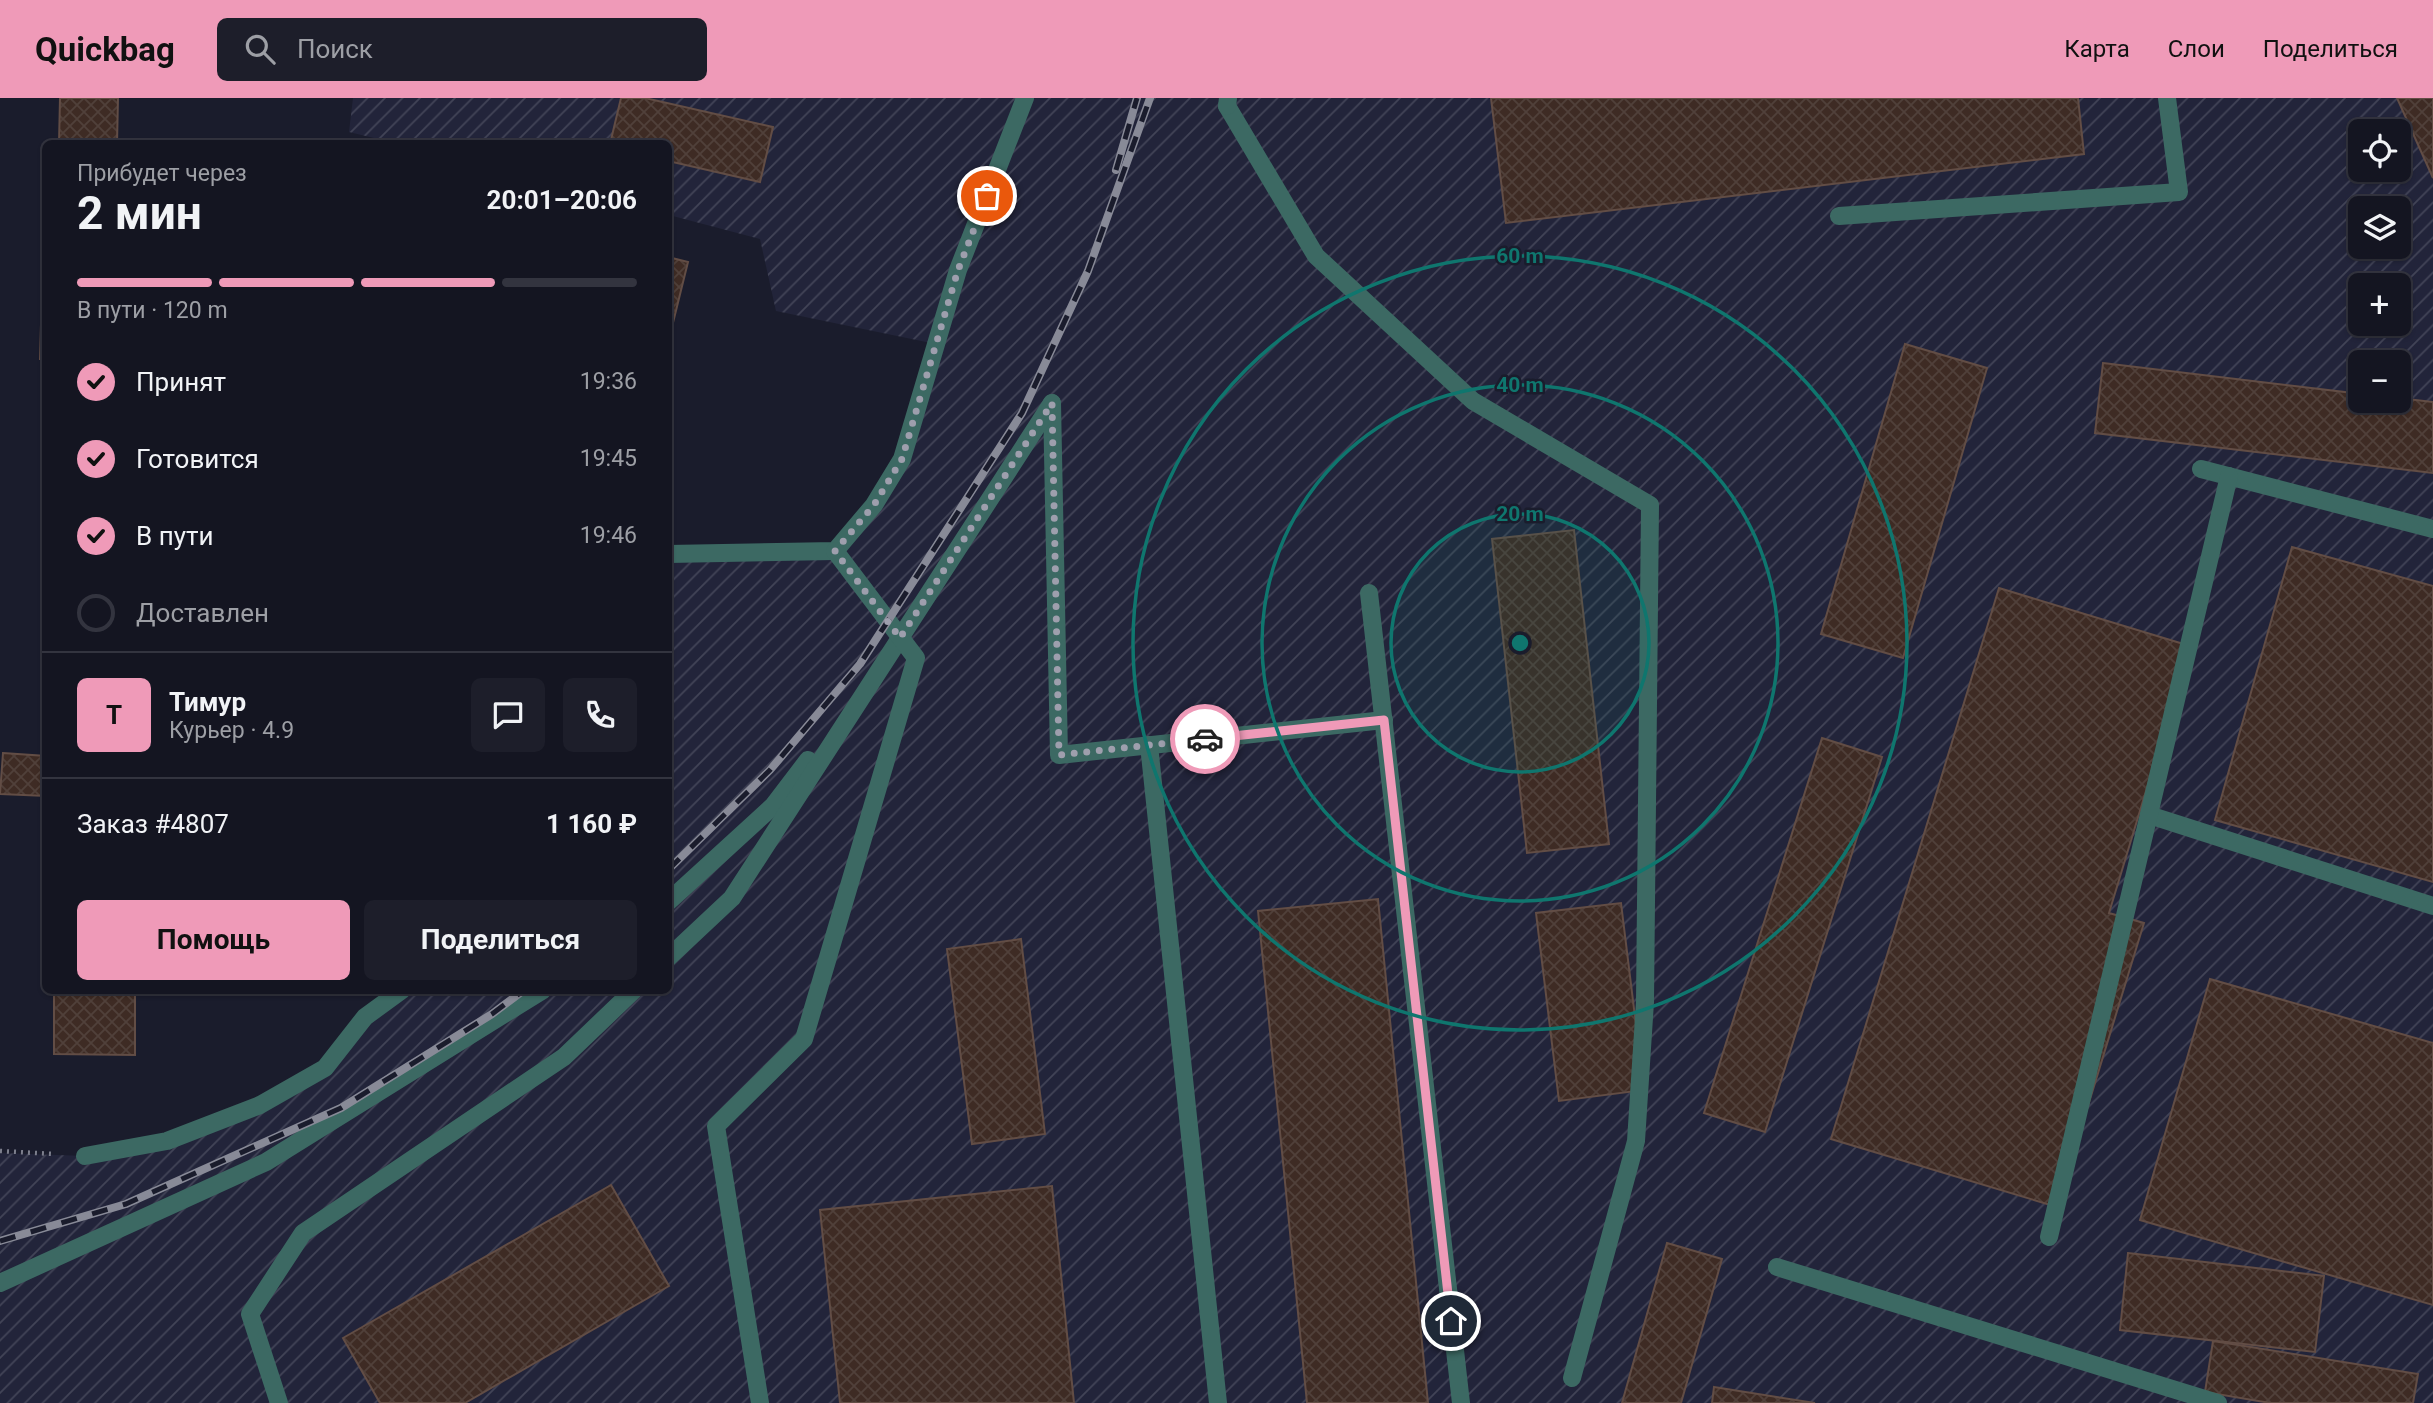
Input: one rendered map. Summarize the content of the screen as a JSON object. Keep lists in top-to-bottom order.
{
  "page": {
    "header": "Quickbag",
    "search": "Поиск",
    "nav": ["Карта", "Слои", "Поделиться"],
    "map_buttons": ["+", "−"],
    "heading": ["2 мин", "Прибудет через", "20:01–20:06"],
    "panel": [
      "Тимур",
      "Курьер · 4.9",
      "Заказ #4807",
      "1 160 ₽"
    ],
    "bar": "В пути · 120 m",
    "list": [
      ["Принят", "19:36"],
      ["Готовится", "19:45"],
      ["В пути", "19:46"],
      "Доставлен"
    ],
    "round": "Т",
    "buttons": ["Помощь", "Поделиться"]
  },
  "rings": ["60 m", "40 m", "20 m"]
}
